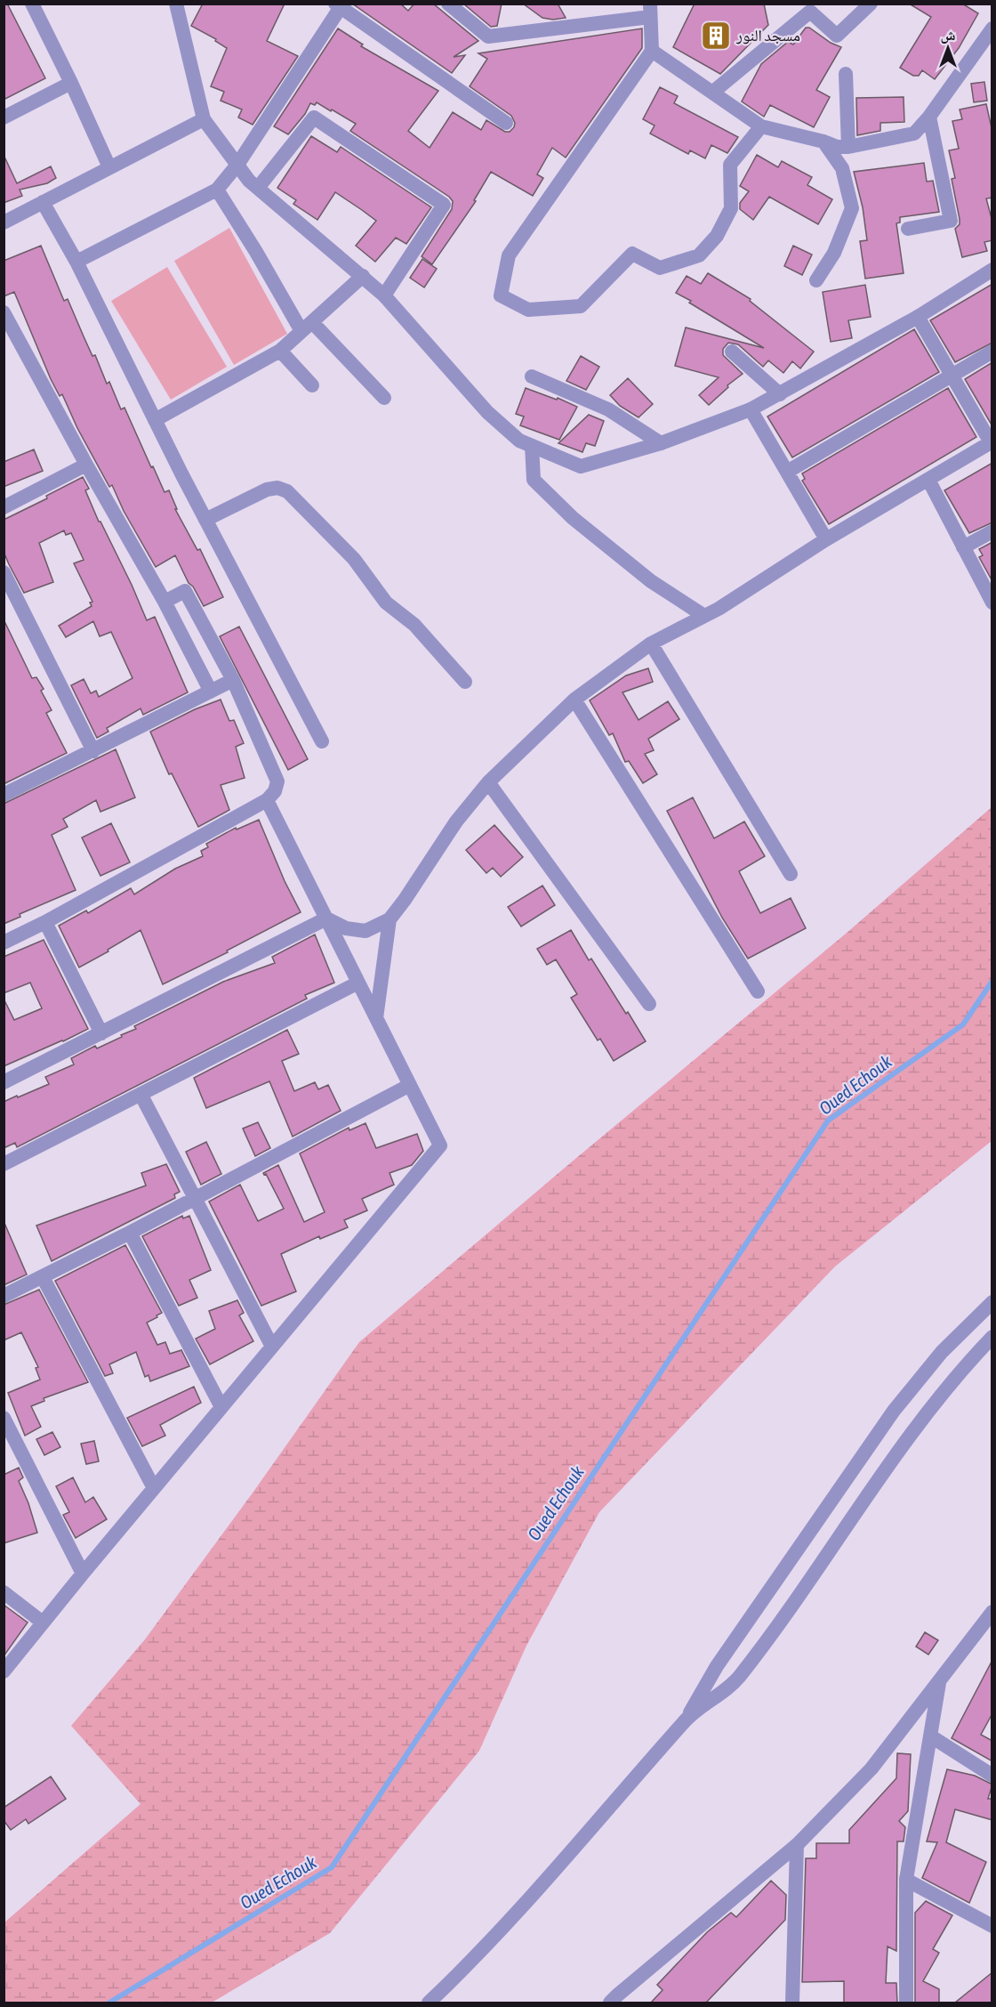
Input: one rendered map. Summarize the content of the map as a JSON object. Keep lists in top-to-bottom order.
{
  "water": ["Oued Echouk"],
  "places": {
    "building": ["مسجد النور"]
  },
  "north": "top"
}
